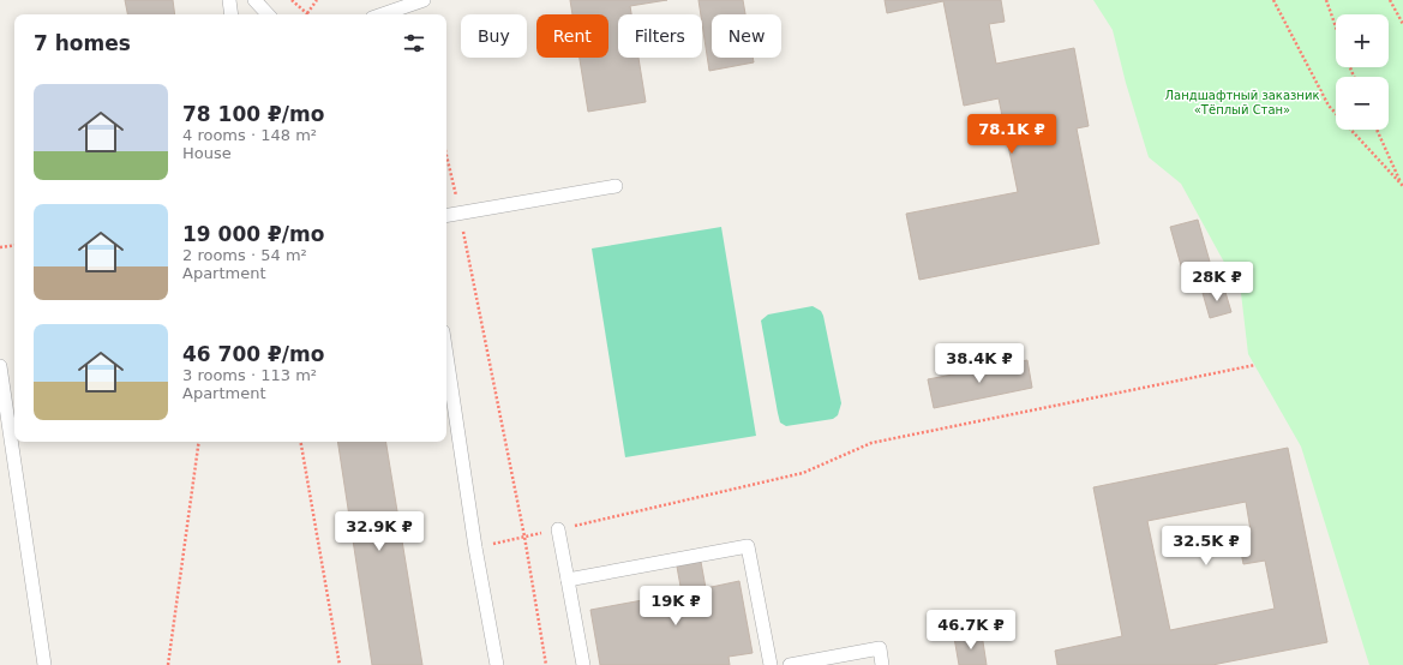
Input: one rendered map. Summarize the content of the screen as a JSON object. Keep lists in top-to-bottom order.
{
  "parks": ["Ландшафтный заказник «Тёплый Стан»"],
  "page": {
    "map_buttons": ["+", "−"],
    "chip": [
      "Buy",
      "Rent",
      "Filters",
      "New"
    ],
    "heading": "7 homes",
    "list": [
      {
        "name": "78 100 ₽/mo",
        "note": "4 rooms · 148 m² · House"
      },
      {
        "name": "19 000 ₽/mo",
        "note": "2 rooms · 54 m² · Apartment"
      },
      {
        "name": "46 700 ₽/mo",
        "note": "3 rooms · 113 m² · Apartment"
      }
    ],
    "price": [
      "78.1K ₽",
      "28K ₽",
      "38.4K ₽",
      "32.9K ₽",
      "32.5K ₽",
      "19K ₽",
      "46.7K ₽"
    ]
  }
}
